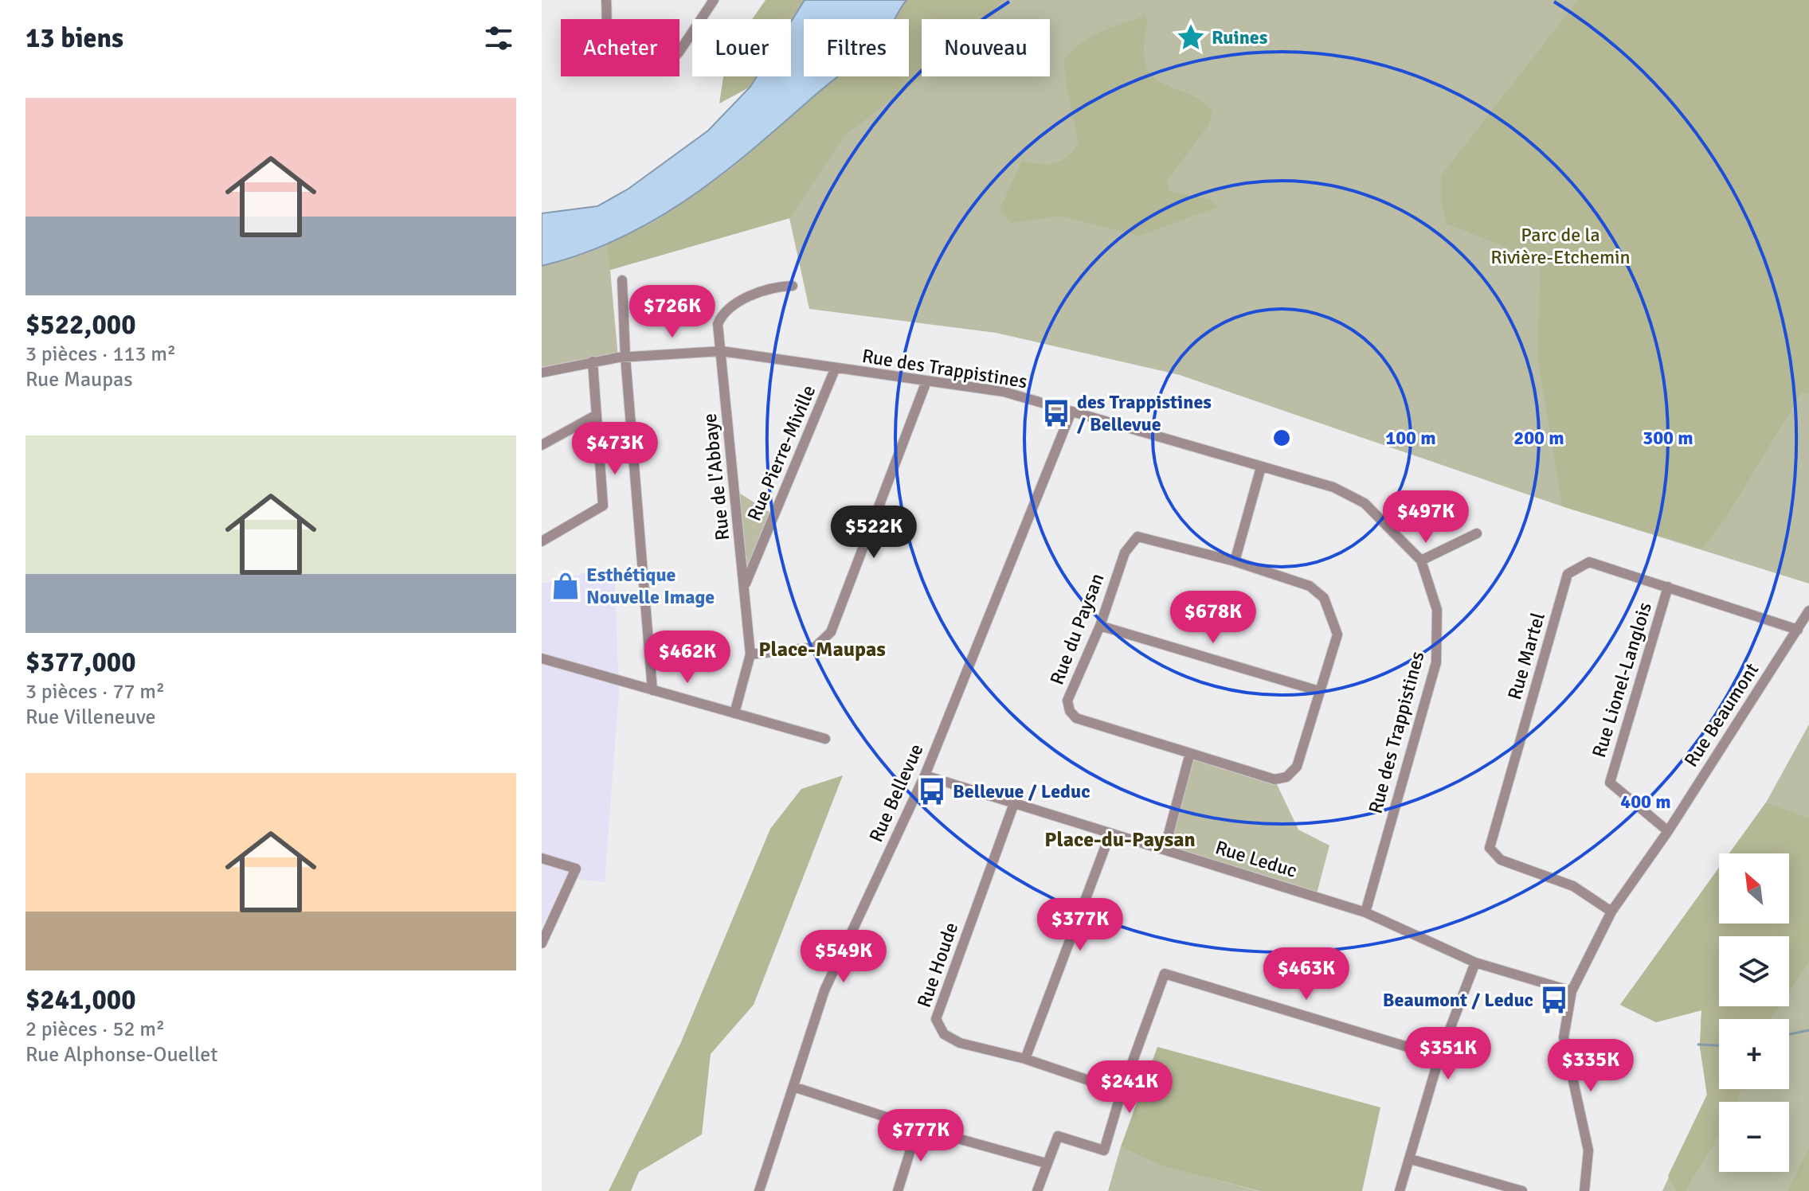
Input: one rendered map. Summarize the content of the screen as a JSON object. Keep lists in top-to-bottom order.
{
  "streets": {
    "street": [
      "Rue des Trappistines",
      "Rue Pierre-Miville",
      "Rue de l'Abbaye",
      "Rue du Paysan",
      "Rue Martel",
      "Rue Lionel-Langlois",
      "Rue Beaumont",
      "Rue Bellevue",
      "Rue Leduc",
      "Rue Houde"
    ]
  },
  "crossings": [
    ["Rue des Trappistines", "Rue Pierre-Miville"],
    ["Rue des Trappistines", "Rue de l'Abbaye"],
    ["Rue des Trappistines", "Rue Bellevue"],
    ["Rue des Trappistines", "Rue Leduc"],
    ["Rue Pierre-Miville", "Rue de l'Abbaye"],
    ["Rue Martel", "Rue Lionel-Langlois"],
    ["Rue Martel", "Rue Beaumont"],
    ["Rue Lionel-Langlois", "Rue Beaumont"],
    ["Rue Beaumont", "Rue Leduc"],
    ["Rue Bellevue", "Rue Leduc"],
    ["Rue Leduc", "Rue Houde"]
  ],
  "districts": ["Place-Maupas", "Place-du-Paysan"],
  "parks": ["Parc de la Rivière-Etchemin"],
  "places": {
    "place": ["Ruines"],
    "bus stop": ["des Trappistines / Bellevue", "Bellevue / Leduc", "Beaumont / Leduc"],
    "shop": ["Esthétique Nouvelle Image"]
  },
  "north": "top left",
  "page": {
    "heading": "13 biens",
    "chip": [
      "Acheter",
      "Louer",
      "Filtres",
      "Nouveau"
    ],
    "list": [
      {
        "name": "$522,000",
        "note": "3 pièces · 113 m² · Rue Maupas"
      },
      {
        "name": "$377,000",
        "note": "3 pièces · 77 m² · Rue Villeneuve"
      },
      {
        "name": "$241,000",
        "note": "2 pièces · 52 m² · Rue Alphonse-Ouellet"
      }
    ],
    "price": [
      "$726K",
      "$473K",
      "$497K",
      "$522K",
      "$678K",
      "$462K",
      "$377K",
      "$549K",
      "$463K",
      "$351K",
      "$335K",
      "$241K",
      "$777K"
    ],
    "map_buttons": ["+", "−"]
  },
  "rings": [
    "100 m",
    "200 m",
    "300 m",
    "400 m"
  ]
}
